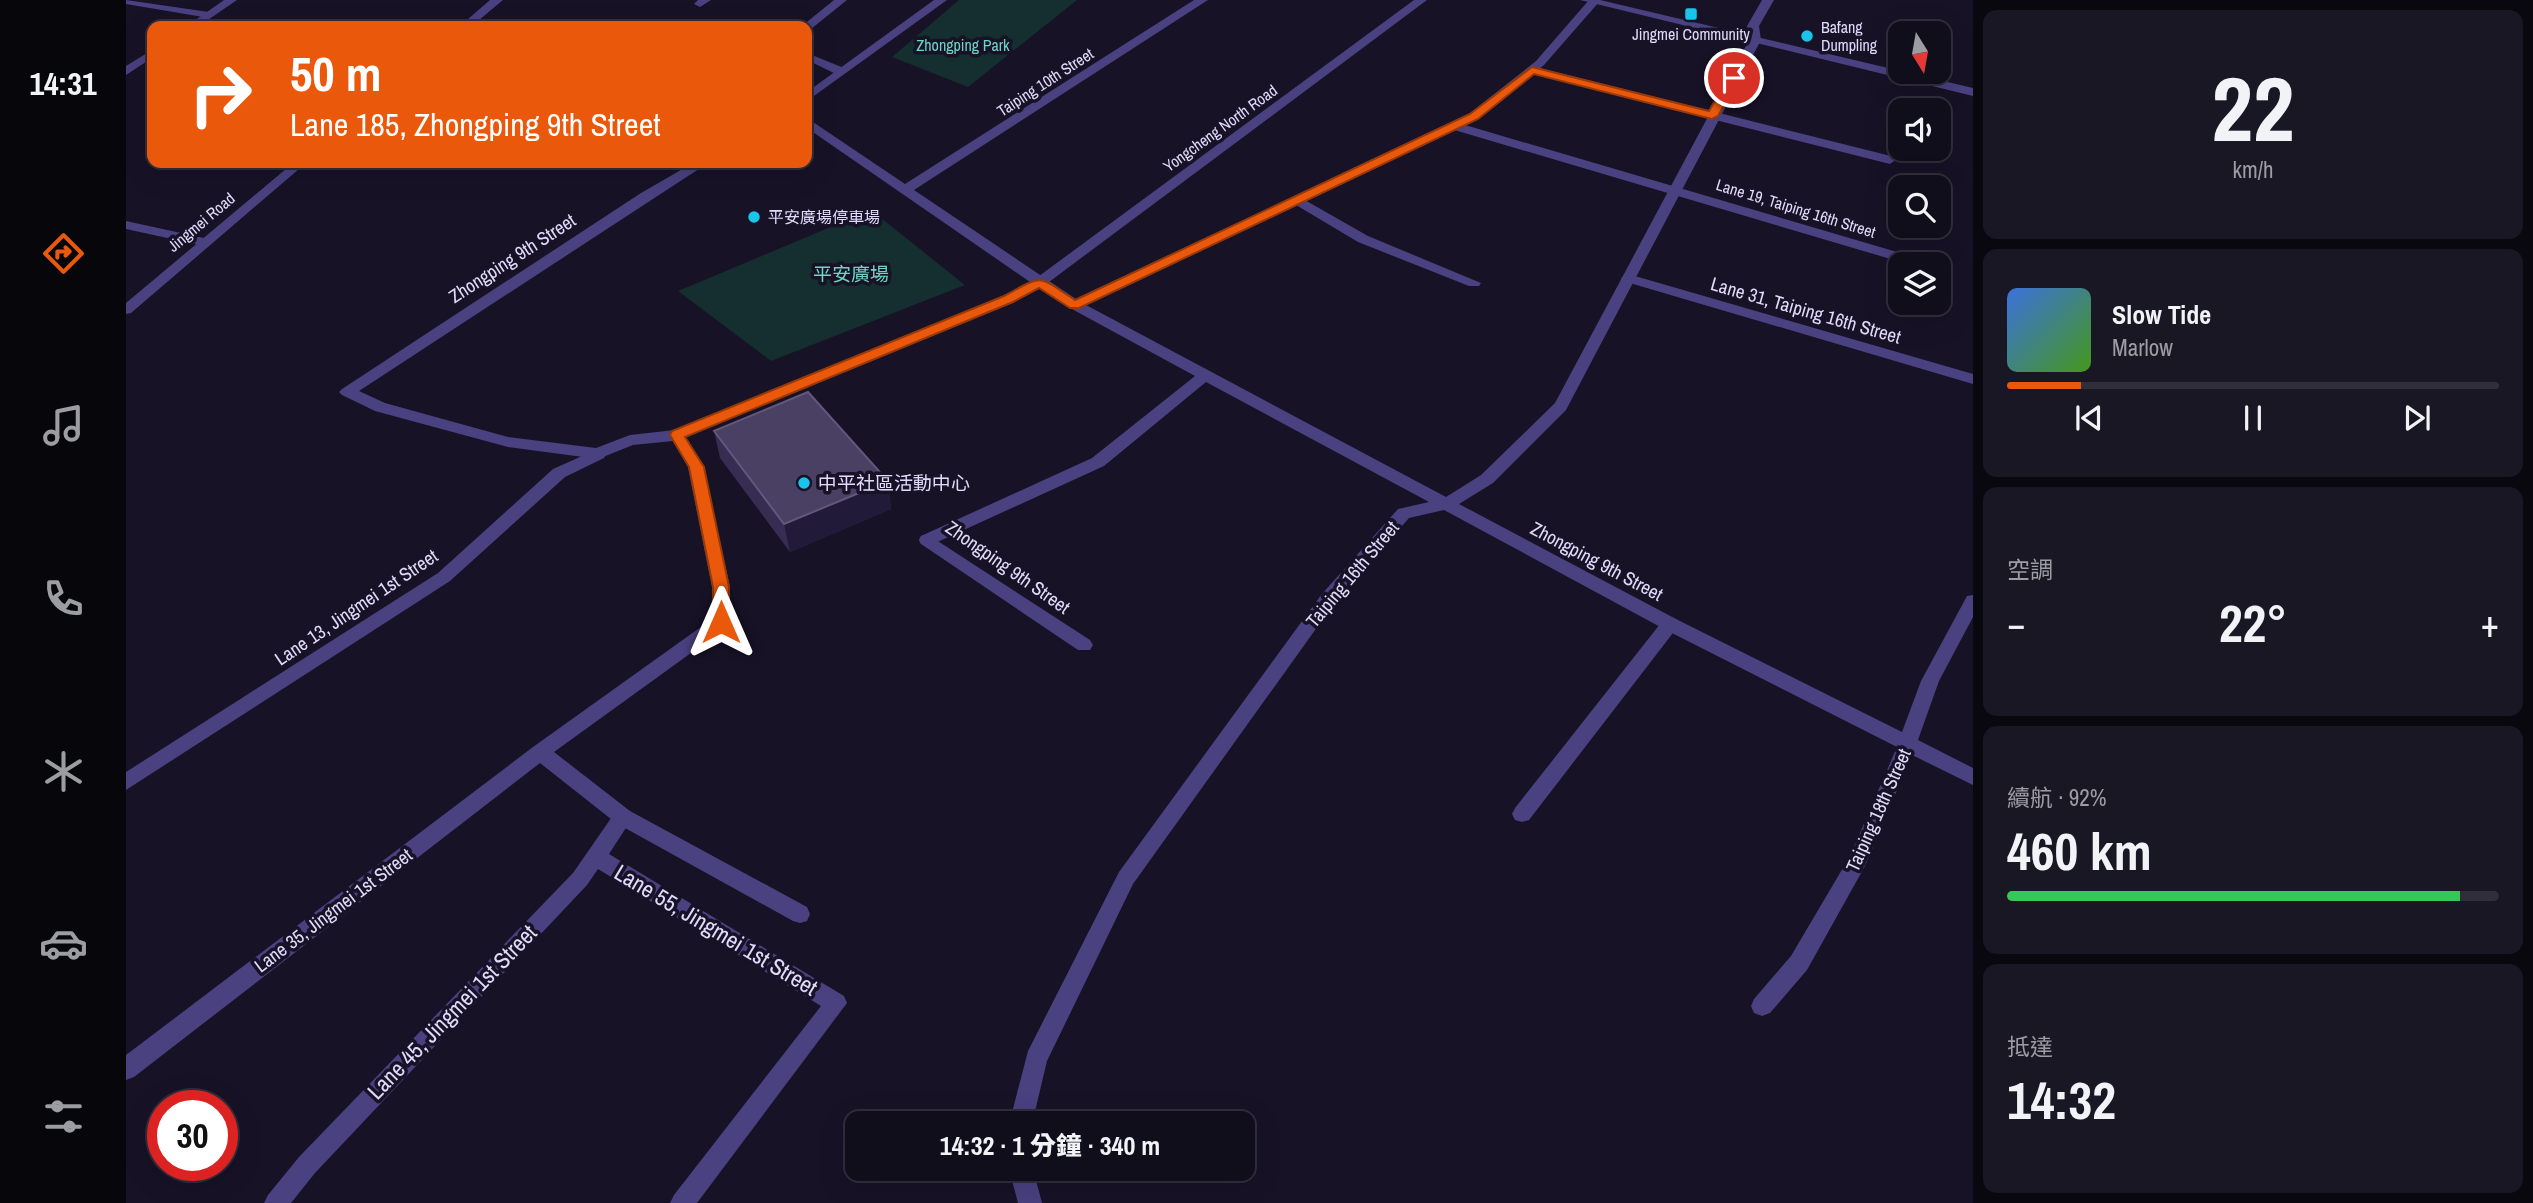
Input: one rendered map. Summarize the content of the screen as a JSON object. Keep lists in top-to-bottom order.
{
  "streets": {
    "street": [
      "Taiping 10th Street",
      "Yongcheng North Road",
      "Lane 19, Taiping 16th Street",
      "Jingmei Road",
      "Zhongping 9th Street",
      "Lane 31, Taiping 16th Street",
      "Taiping 16th Street",
      "Lane 13, Jingmei 1st Street",
      "Taiping 18th Street",
      "Lane 35, Jingmei 1st Street",
      "Lane 55, Jingmei 1st Street",
      "Lane 45, Jingmei 1st Street"
    ]
  },
  "crossings": [
    ["Taiping 10th Street", "Zhongping 9th Street"],
    ["Yongcheng North Road", "Zhongping 9th Street"],
    ["Yongcheng North Road", "Lane 13, Jingmei 1st Street"],
    ["Yongcheng North Road", "Lane 35, Jingmei 1st Street"],
    ["Lane 19, Taiping 16th Street", "Taiping 16th Street"],
    ["Zhongping 9th Street", "Taiping 16th Street"],
    ["Zhongping 9th Street", "Lane 13, Jingmei 1st Street"],
    ["Zhongping 9th Street", "Taiping 18th Street"],
    ["Lane 31, Taiping 16th Street", "Taiping 16th Street"],
    ["Lane 13, Jingmei 1st Street", "Lane 35, Jingmei 1st Street"],
    ["Lane 55, Jingmei 1st Street", "Lane 45, Jingmei 1st Street"]
  ],
  "parks": ["Zhongping Park", "平安廣場"],
  "places": {
    "transit": ["Jingmei Community"],
    "other": ["Bafang Dumpling", "平安廣場停車場", "中平社區活動中心"]
  },
  "north": "bottom",
  "page": {
    "tabs": "14:31",
    "tile": [
      ["22", "km/h"],
      "空調",
      ["續航 · 92%", "460 km"],
      ["抵達", "14:32"]
    ],
    "turn": ["50 m", "Lane 185, Zhongping 9th Street"],
    "song": ["Slow Tide", "Marlow"],
    "heat": ["−", "22°", "+"],
    "limit": "30",
    "trip": "14:32 · 1 分鐘 · 340 m"
  }
}
